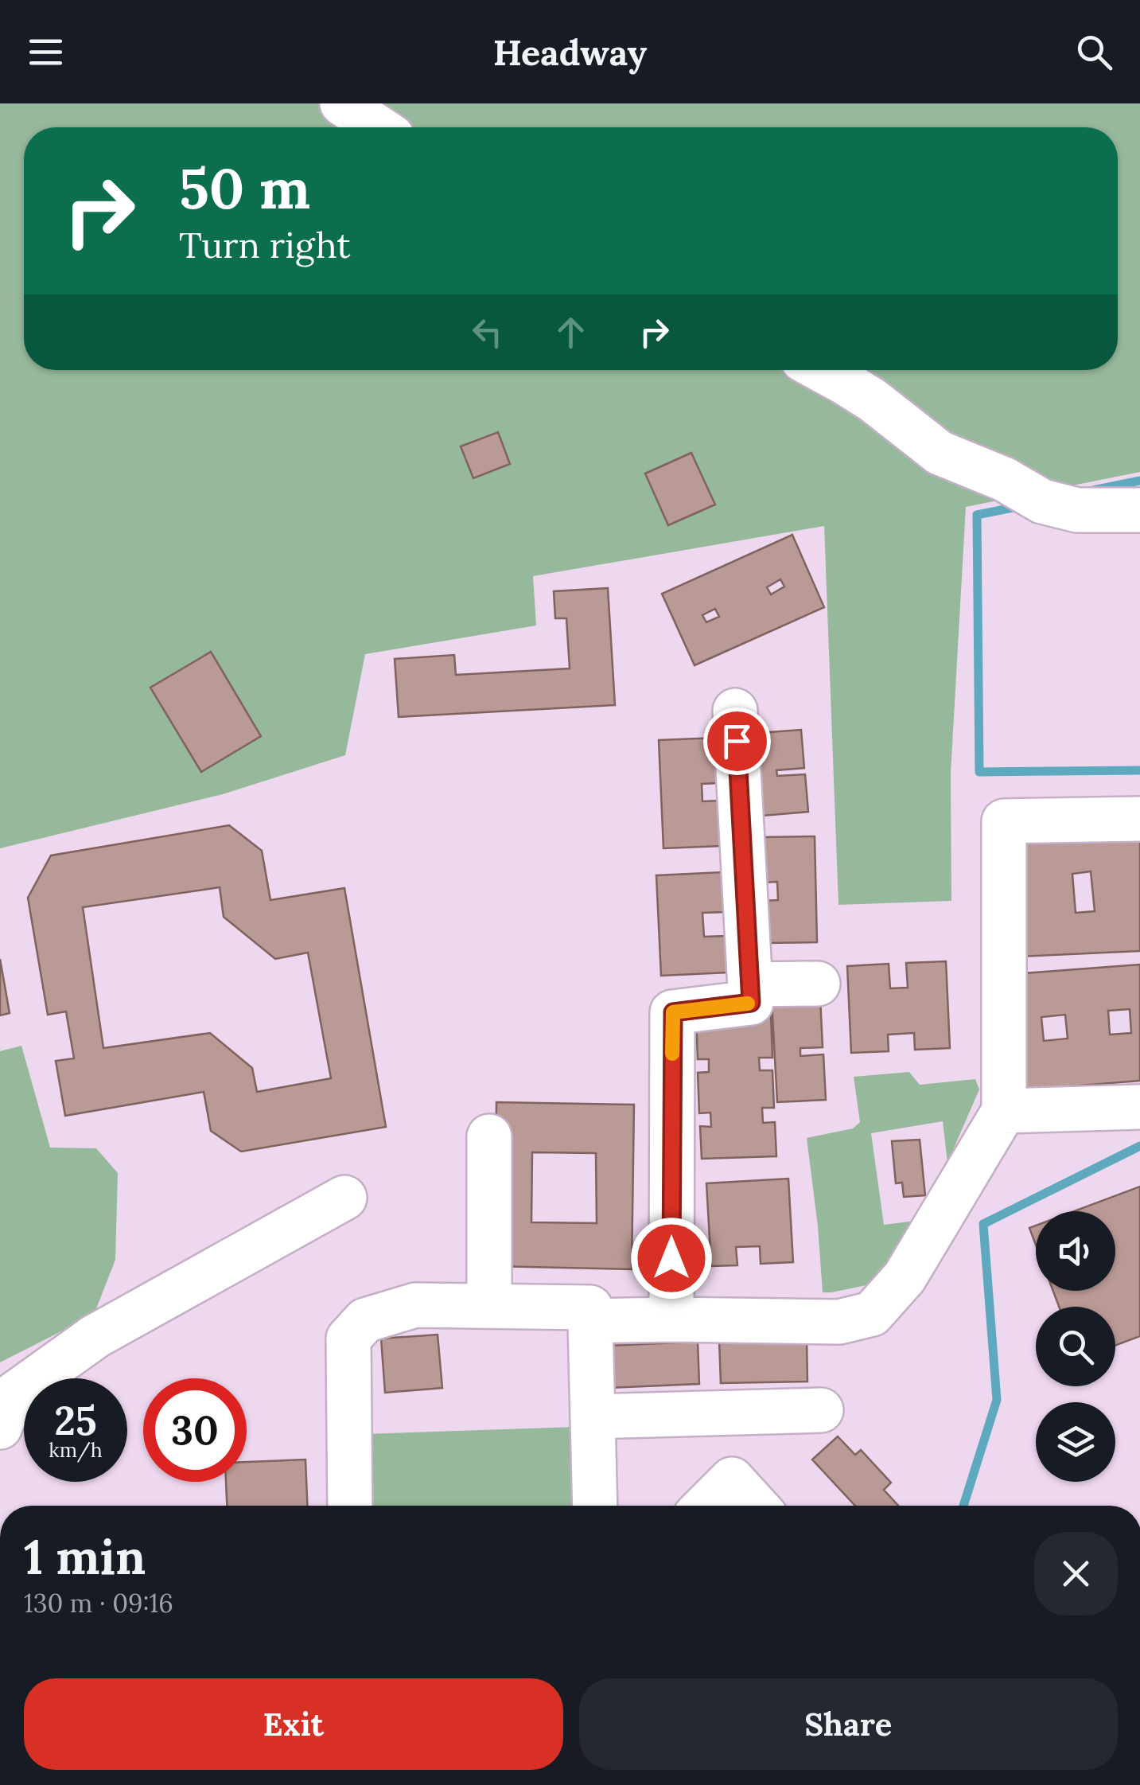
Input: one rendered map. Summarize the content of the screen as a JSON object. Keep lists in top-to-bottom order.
{
  "page": {
    "header": "Headway",
    "turn": ["50 m", "Turn right"],
    "speed": "25 km/h",
    "limit": "30",
    "heading": ["1 min", "130 m · 09:16"],
    "buttons": ["Exit", "Share"]
  }
}
